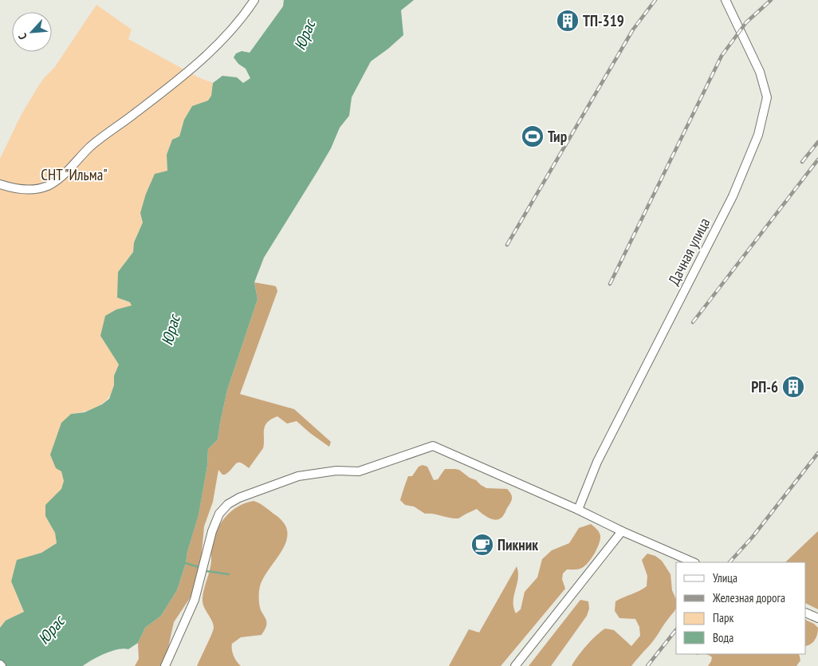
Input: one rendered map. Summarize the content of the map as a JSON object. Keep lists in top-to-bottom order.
{
  "streets": {
    "street": ["Дачная улица"]
  },
  "water": ["Юрас"],
  "parks": ["СНТ \"Ильма\""],
  "places": {
    "building": ["ТП-319", "РП-6"],
    "sports": ["Тир"],
    "cafe": ["Пикник"]
  },
  "legend": [
    "Улица",
    "Железная дорога",
    "Парк",
    "Вода"
  ],
  "north": "bottom left"
}
